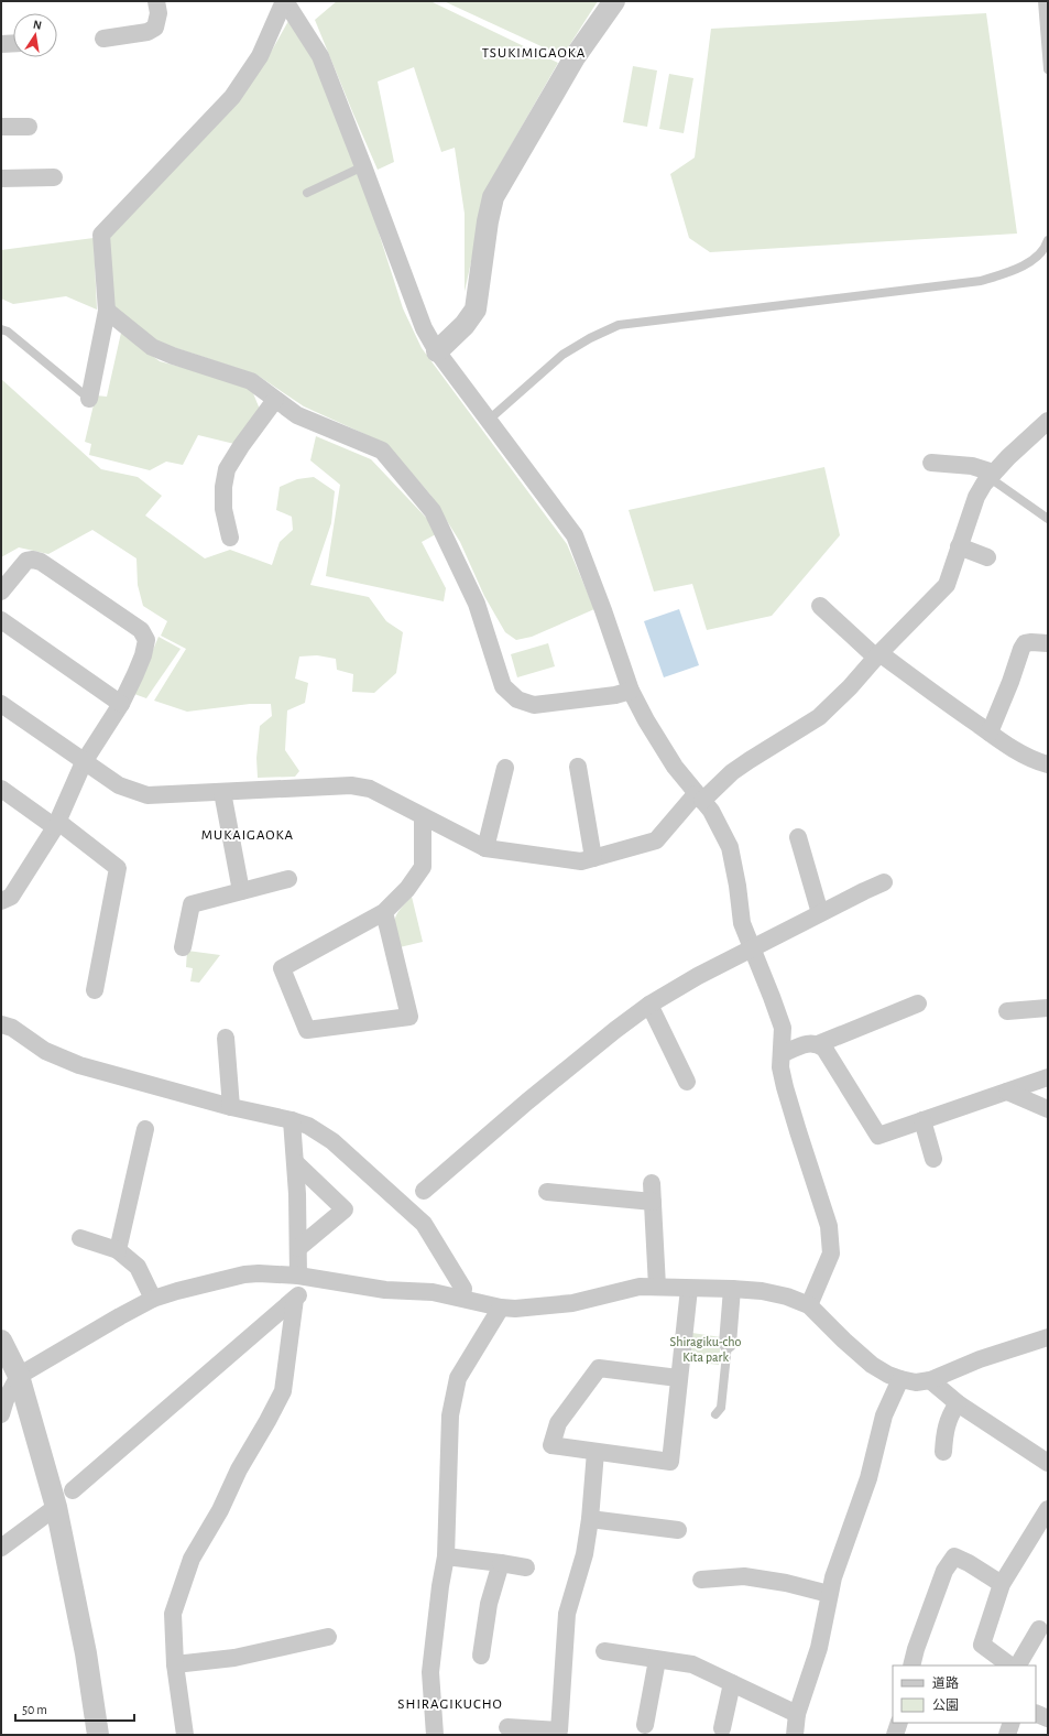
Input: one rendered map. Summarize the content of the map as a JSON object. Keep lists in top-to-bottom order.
{
  "districts": ["TSUKIMIGAOKA", "MUKAIGAOKA", "SHIRAGIKUCHO"],
  "parks": ["Shiragiku-cho Kita park"],
  "legend": ["道路", "公園"],
  "scale_bar": "50 m",
  "north": "top"
}
